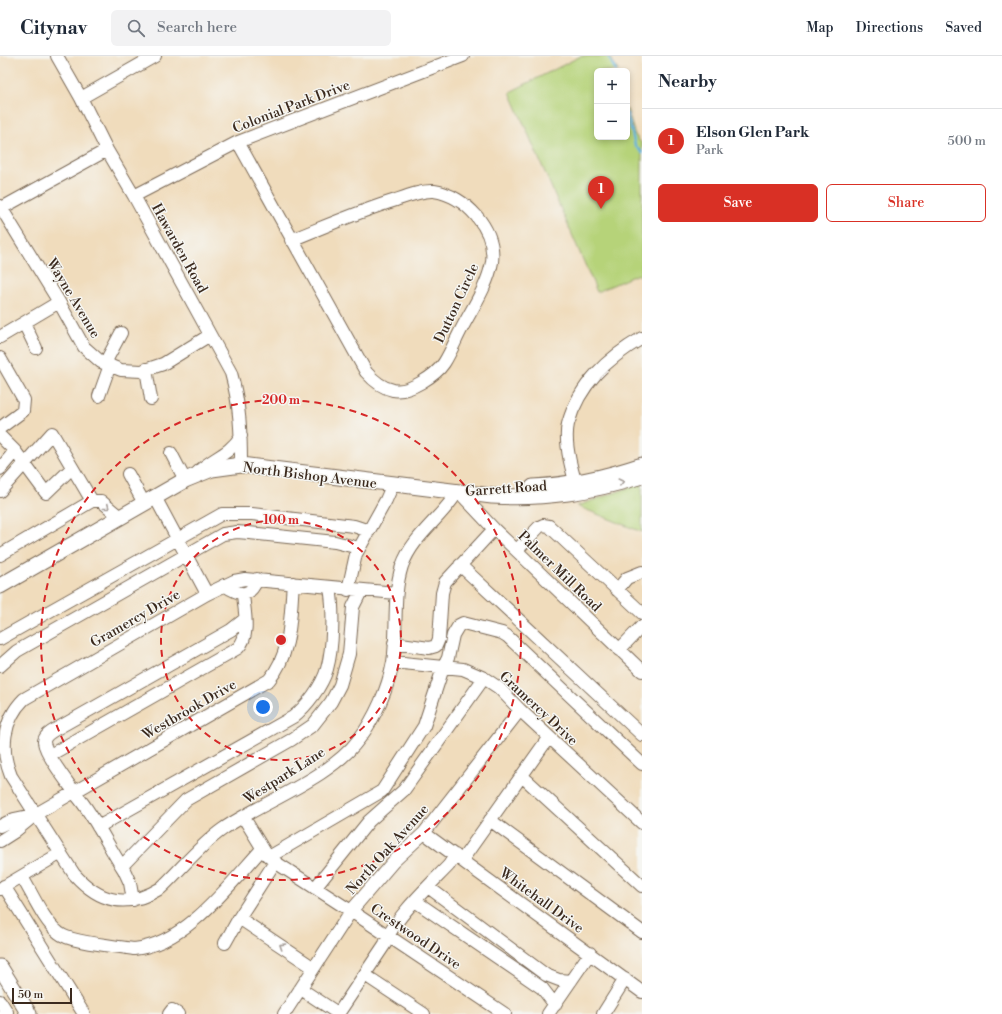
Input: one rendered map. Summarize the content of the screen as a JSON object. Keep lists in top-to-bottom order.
{
  "streets": {
    "main road": ["North Bishop Avenue", "Garrett Road"],
    "street": [
      "Colonial Park Drive",
      "Hawarden Road",
      "Wayne Avenue",
      "Dutton Circle",
      "Palmer Mill Road",
      "Gramercy Drive",
      "Westbrook Drive",
      "Westpark Lane",
      "North Oak Avenue",
      "Whitehall Drive",
      "Crestwood Drive"
    ]
  },
  "crossings": [
    ["Colonial Park Drive", "Hawarden Road"],
    ["Colonial Park Drive", "Dutton Circle"],
    ["Hawarden Road", "Wayne Avenue"],
    ["Hawarden Road", "North Bishop Avenue"],
    ["North Bishop Avenue", "Garrett Road"],
    ["North Bishop Avenue", "Palmer Mill Road"],
    ["North Bishop Avenue", "Westpark Lane"],
    ["Garrett Road", "Palmer Mill Road"],
    ["Garrett Road", "Westpark Lane"],
    ["Palmer Mill Road", "Westpark Lane"],
    ["Gramercy Drive", "Westbrook Drive"],
    ["Gramercy Drive", "Westpark Lane"],
    ["Gramercy Drive", "North Oak Avenue"],
    ["Westbrook Drive", "Westpark Lane"],
    ["Westpark Lane", "Crestwood Drive"],
    ["North Oak Avenue", "Whitehall Drive"],
    ["North Oak Avenue", "Crestwood Drive"]
  ],
  "scale_bar": "50 m",
  "page": {
    "header": "Citynav",
    "search": "Search here",
    "nav": ["Map", "Directions", "Saved"],
    "heading": "Nearby",
    "map_buttons": ["+", "−"],
    "list": [
      {
        "mark": "1",
        "name": "Elson Glen Park",
        "note": "Park",
        "value": "500 m"
      }
    ],
    "buttons": ["Save", "Share"],
    "pins": "1",
    "scale": "50 m"
  },
  "rings": ["200 m", "100 m"]
}
